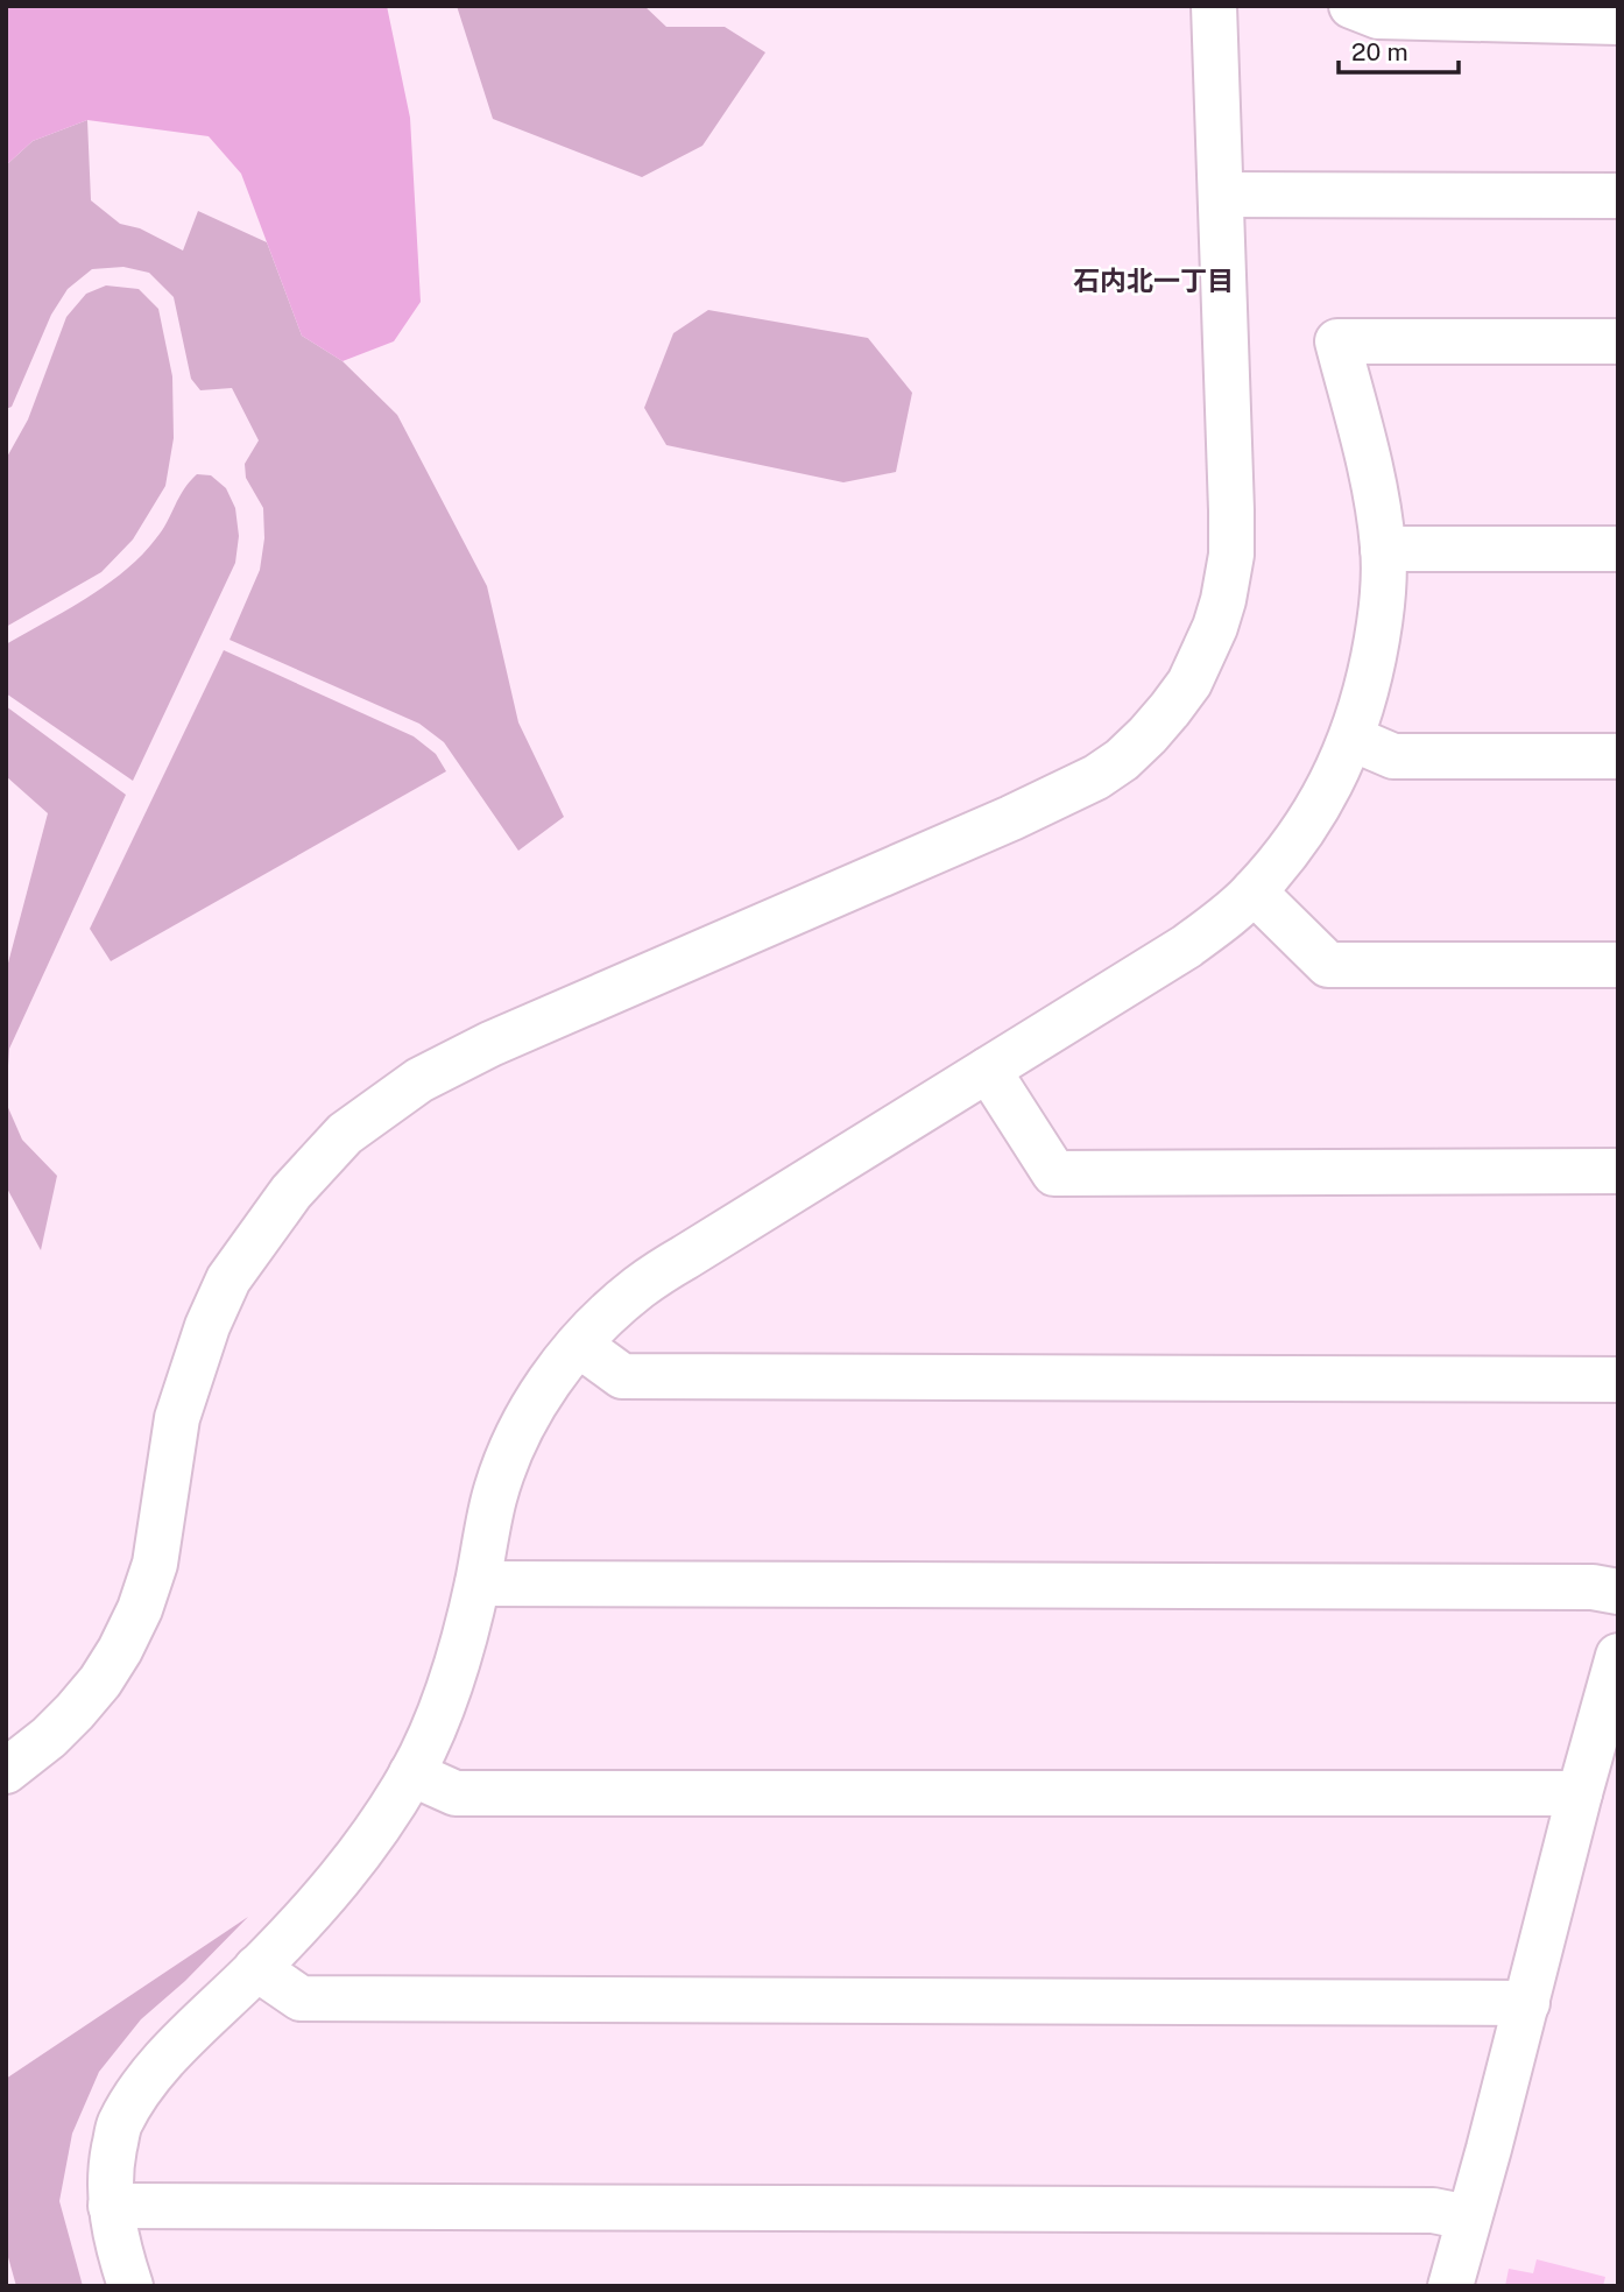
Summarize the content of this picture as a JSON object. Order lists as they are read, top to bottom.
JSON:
{
  "districts": ["石内北一丁目"],
  "scale_bar": "20 m"
}
